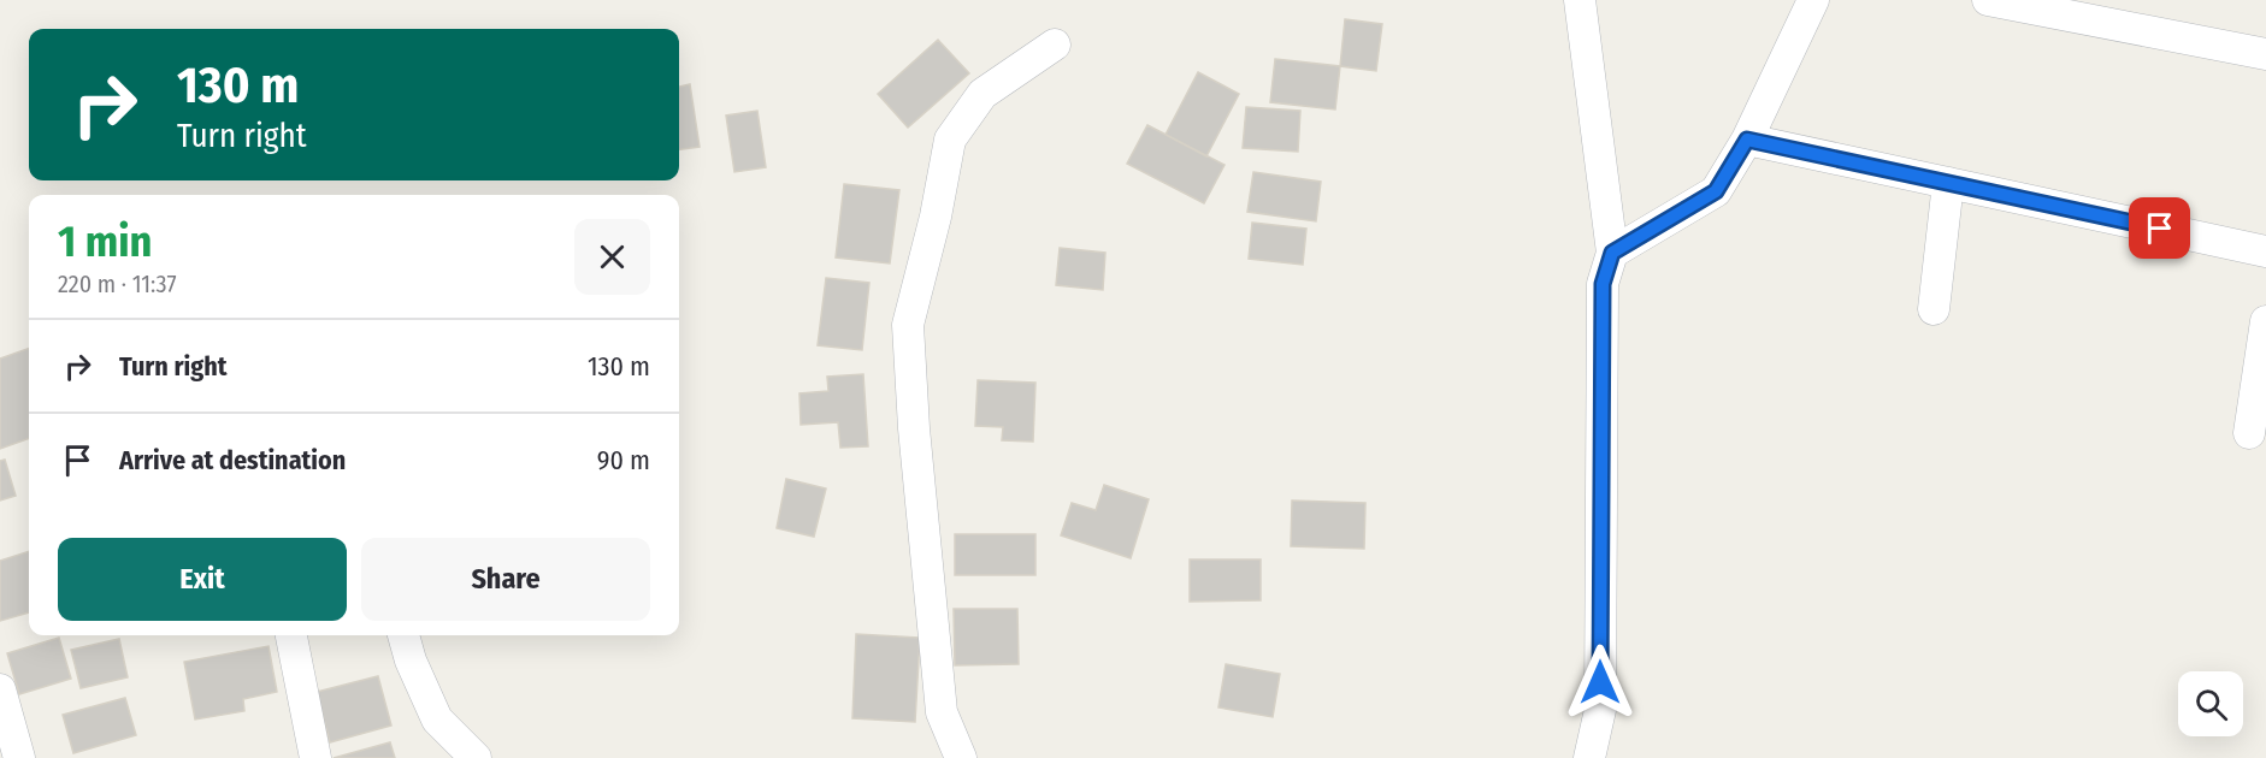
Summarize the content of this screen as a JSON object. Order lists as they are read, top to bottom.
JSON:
{
  "page": {
    "turn": ["130 m", "Turn right"],
    "heading": ["1 min", "220 m · 11:37"],
    "list": [
      {
        "name": "Turn right",
        "value": "130 m"
      },
      {
        "name": "Arrive at destination",
        "value": "90 m"
      }
    ],
    "buttons": ["Exit", "Share"]
  }
}
